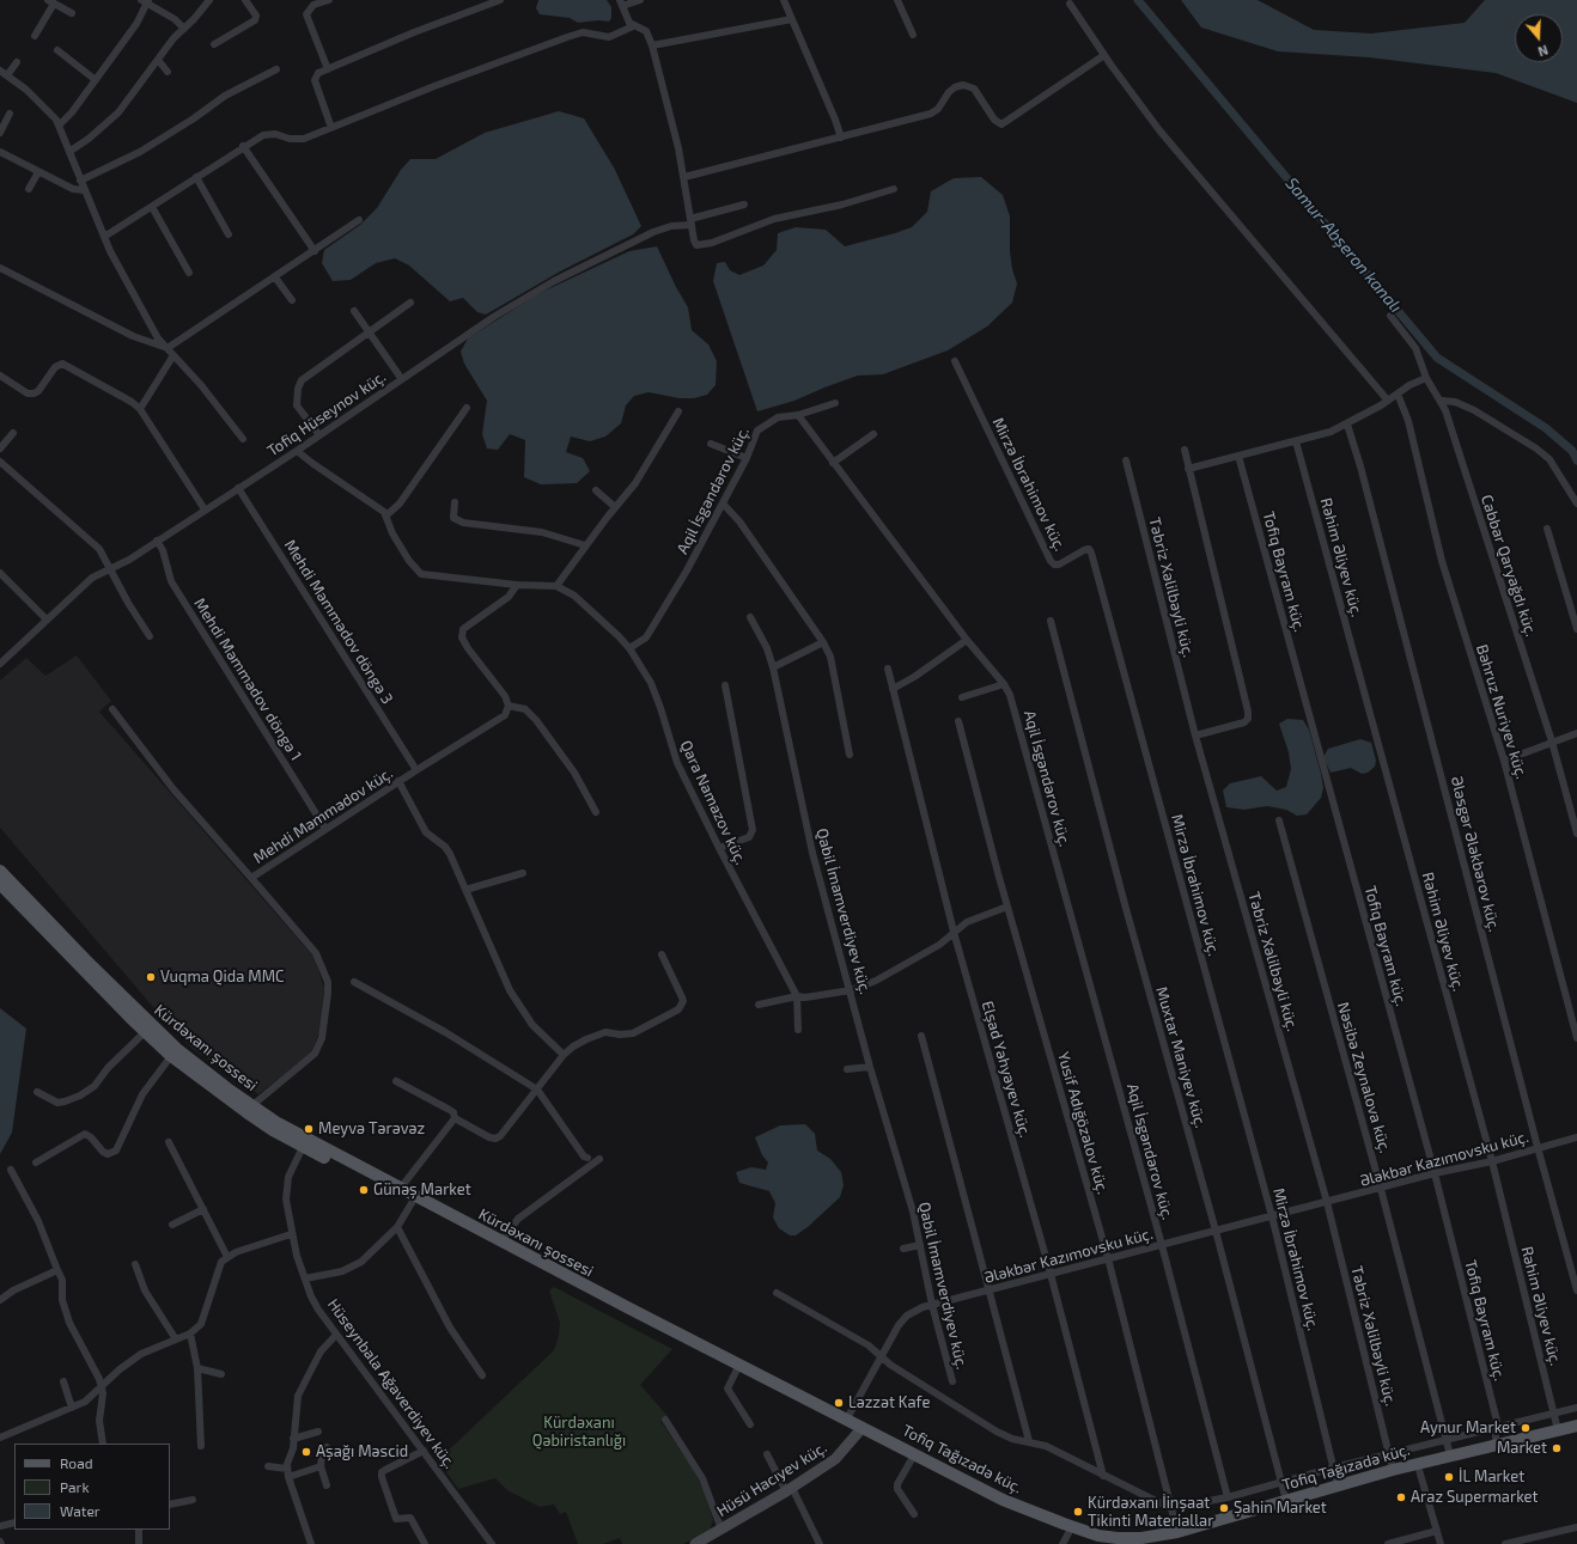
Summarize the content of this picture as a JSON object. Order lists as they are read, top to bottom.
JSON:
{
  "streets": {
    "main road": ["Kürdəxanı şossesi", "Tofiq Tağızadə küç."],
    "street": [
      "Tofiq Hüseynov küç.",
      "Mirzə İbrahimov küç.",
      "Aqil İsgəndərov küç.",
      "Rəhim Əliyev küç.",
      "Cabbar Qaryağdı küç.",
      "Tofiq Bayram küç.",
      "Təbriz Xəlilbəyli küç.",
      "Mehdi Məmmədov döngə 3",
      "Mehdi Məmmədov döngə 1",
      "Bəhruz Nuriyev küç.",
      "Qara Namazov küç.",
      "Mehdi Məmmədov küç.",
      "Ələsgər Ələkbərov küç.",
      "Qabil İmamverdiyev küç.",
      "Muxtar Maniyev küç.",
      "Elşad Yəhyəyev küç.",
      "Nəsibə Zeynalova küç.",
      "Yusif Adığözəlov küç.",
      "Ələkbər Kazımovsku küç.",
      "Hüseynbala Ağaverdiyev küç.",
      "Hüsü Hacıyev küç."
    ]
  },
  "crossings": [
    ["Tofiq Hüseynov küç.", "Mehdi Məmmədov döngə 3"],
    ["Tofiq Hüseynov küç.", "Mehdi Məmmədov döngə 1"],
    ["Mirzə İbrahimov küç.", "Ələkbər Kazımovsku küç."],
    ["Mirzə İbrahimov küç.", "Tofiq Tağızadə küç."],
    ["Aqil İsgəndərov küç.", "Qara Namazov küç."],
    ["Aqil İsgəndərov küç.", "Ələkbər Kazımovsku küç."],
    ["Rəhim Əliyev küç.", "Ələkbər Kazımovsku küç."],
    ["Rəhim Əliyev küç.", "Tofiq Tağızadə küç."],
    ["Tofiq Bayram küç.", "Ələkbər Kazımovsku küç."],
    ["Tofiq Bayram küç.", "Tofiq Tağızadə küç."],
    ["Təbriz Xəlilbəyli küç.", "Ələkbər Kazımovsku küç."],
    ["Təbriz Xəlilbəyli küç.", "Tofiq Tağızadə küç."],
    ["Mehdi Məmmədov döngə 3", "Mehdi Məmmədov küç."],
    ["Mehdi Məmmədov döngə 1", "Mehdi Məmmədov küç."],
    ["Mehdi Məmmədov küç.", "Kürdəxanı şossesi"],
    ["Ələsgər Ələkbərov küç.", "Ələkbər Kazımovsku küç."],
    ["Qabil İmamverdiyev küç.", "Ələkbər Kazımovsku küç."],
    ["Kürdəxanı şossesi", "Ələkbər Kazımovsku küç."],
    ["Kürdəxanı şossesi", "Hüseynbala Ağaverdiyev küç."],
    ["Kürdəxanı şossesi", "Tofiq Tağızadə küç."],
    ["Kürdəxanı şossesi", "Hüsü Hacıyev küç."],
    ["Muxtar Maniyev küç.", "Ələkbər Kazımovsku küç."],
    ["Muxtar Maniyev küç.", "Tofiq Tağızadə küç."],
    ["Elşad Yəhyəyev küç.", "Ələkbər Kazımovsku küç."],
    ["Nəsibə Zeynalova küç.", "Ələkbər Kazımovsku küç."],
    ["Nəsibə Zeynalova küç.", "Tofiq Tağızadə küç."],
    ["Yusif Adığözəlov küç.", "Ələkbər Kazımovsku küç."],
    ["Yusif Adığözəlov küç.", "Tofiq Tağızadə küç."],
    ["Tofiq Tağızadə küç.", "Hüsü Hacıyev küç."]
  ],
  "water": ["Samur-Abşeron kanalı"],
  "parks": ["Kürdəxanı Qəbiristanlığı"],
  "places": [
    "Vuqma Qida MMC",
    "Meyvə Tərəvəz",
    "Günəş Market",
    "Ləzzət Kafe",
    "Aynur Market",
    "Market",
    "Aşağı Məscid",
    "İL Market",
    "Araz Supermarket",
    "Şahin Market",
    "Kürdəxanı İinşaat Tikinti Materiallar"
  ],
  "legend": ["Road", "Park", "Water"],
  "north": "bottom"
}
